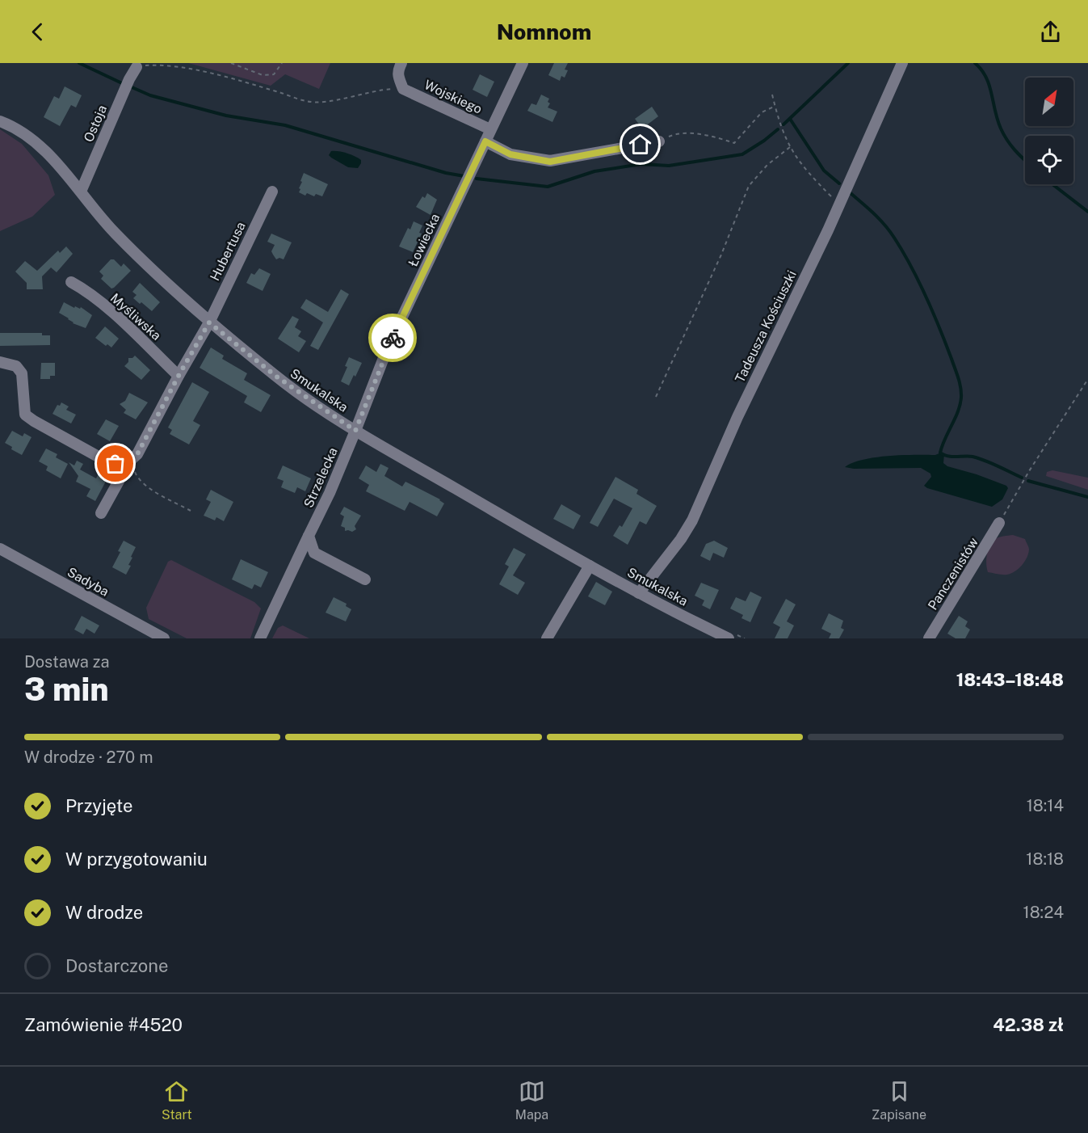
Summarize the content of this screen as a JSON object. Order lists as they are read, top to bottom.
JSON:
{
  "streets": {
    "street": [
      "Wojskiego",
      "Ostoja",
      "Łowiecka",
      "Hubertusa",
      "Myśliwska",
      "Tadeusza Kościuszki",
      "Smukalska",
      "Strzelecka",
      "Panczenistów",
      "Sadyba"
    ]
  },
  "crossings": [
    ["Wojskiego", "Łowiecka"],
    ["Ostoja", "Smukalska"],
    ["Łowiecka", "Smukalska"],
    ["Łowiecka", "Strzelecka"],
    ["Hubertusa", "Myśliwska"],
    ["Hubertusa", "Smukalska"],
    ["Tadeusza Kościuszki", "Smukalska"],
    ["Smukalska", "Strzelecka"]
  ],
  "north": "top right",
  "page": {
    "header": "Nomnom",
    "heading": ["3 min", "Dostawa za", "18:43–18:48"],
    "panel": ["Zamówienie #4520", "42.38 zł"],
    "bar": "W drodze · 270 m",
    "list": [
      ["Przyjęte", "18:14"],
      ["W przygotowaniu", "18:18"],
      ["W drodze", "18:24"],
      "Dostarczone"
    ],
    "tabs": ["Start", "Mapa", "Zapisane"]
  }
}
